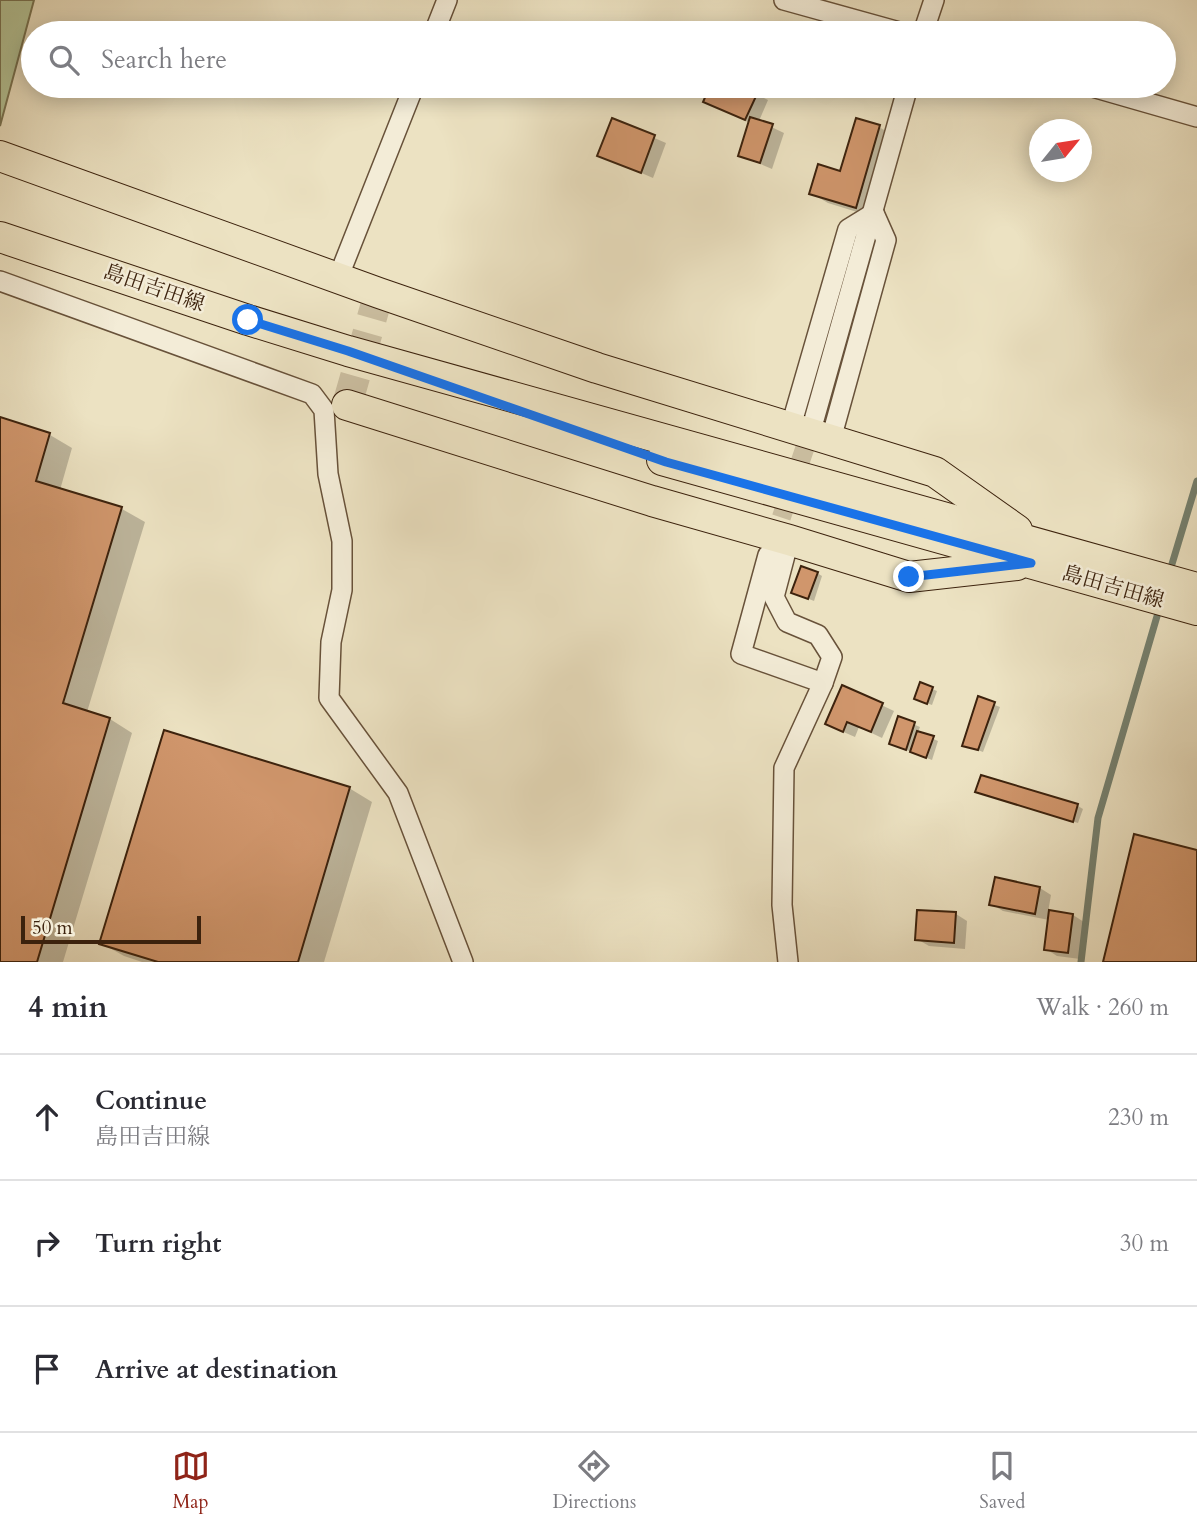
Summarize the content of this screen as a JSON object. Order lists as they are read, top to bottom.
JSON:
{
  "streets": {
    "main road": ["島田吉田線"]
  },
  "scale_bar": "50 m",
  "north": "top right",
  "page": {
    "search": "Search here",
    "scale": "50 m",
    "heading": ["4 min", "Walk · 260 m"],
    "list": [
      ["Continue", "島田吉田線", "230 m"],
      ["Turn right", "30 m"],
      "Arrive at destination"
    ],
    "nav": ["Map", "Directions", "Saved"]
  }
}
